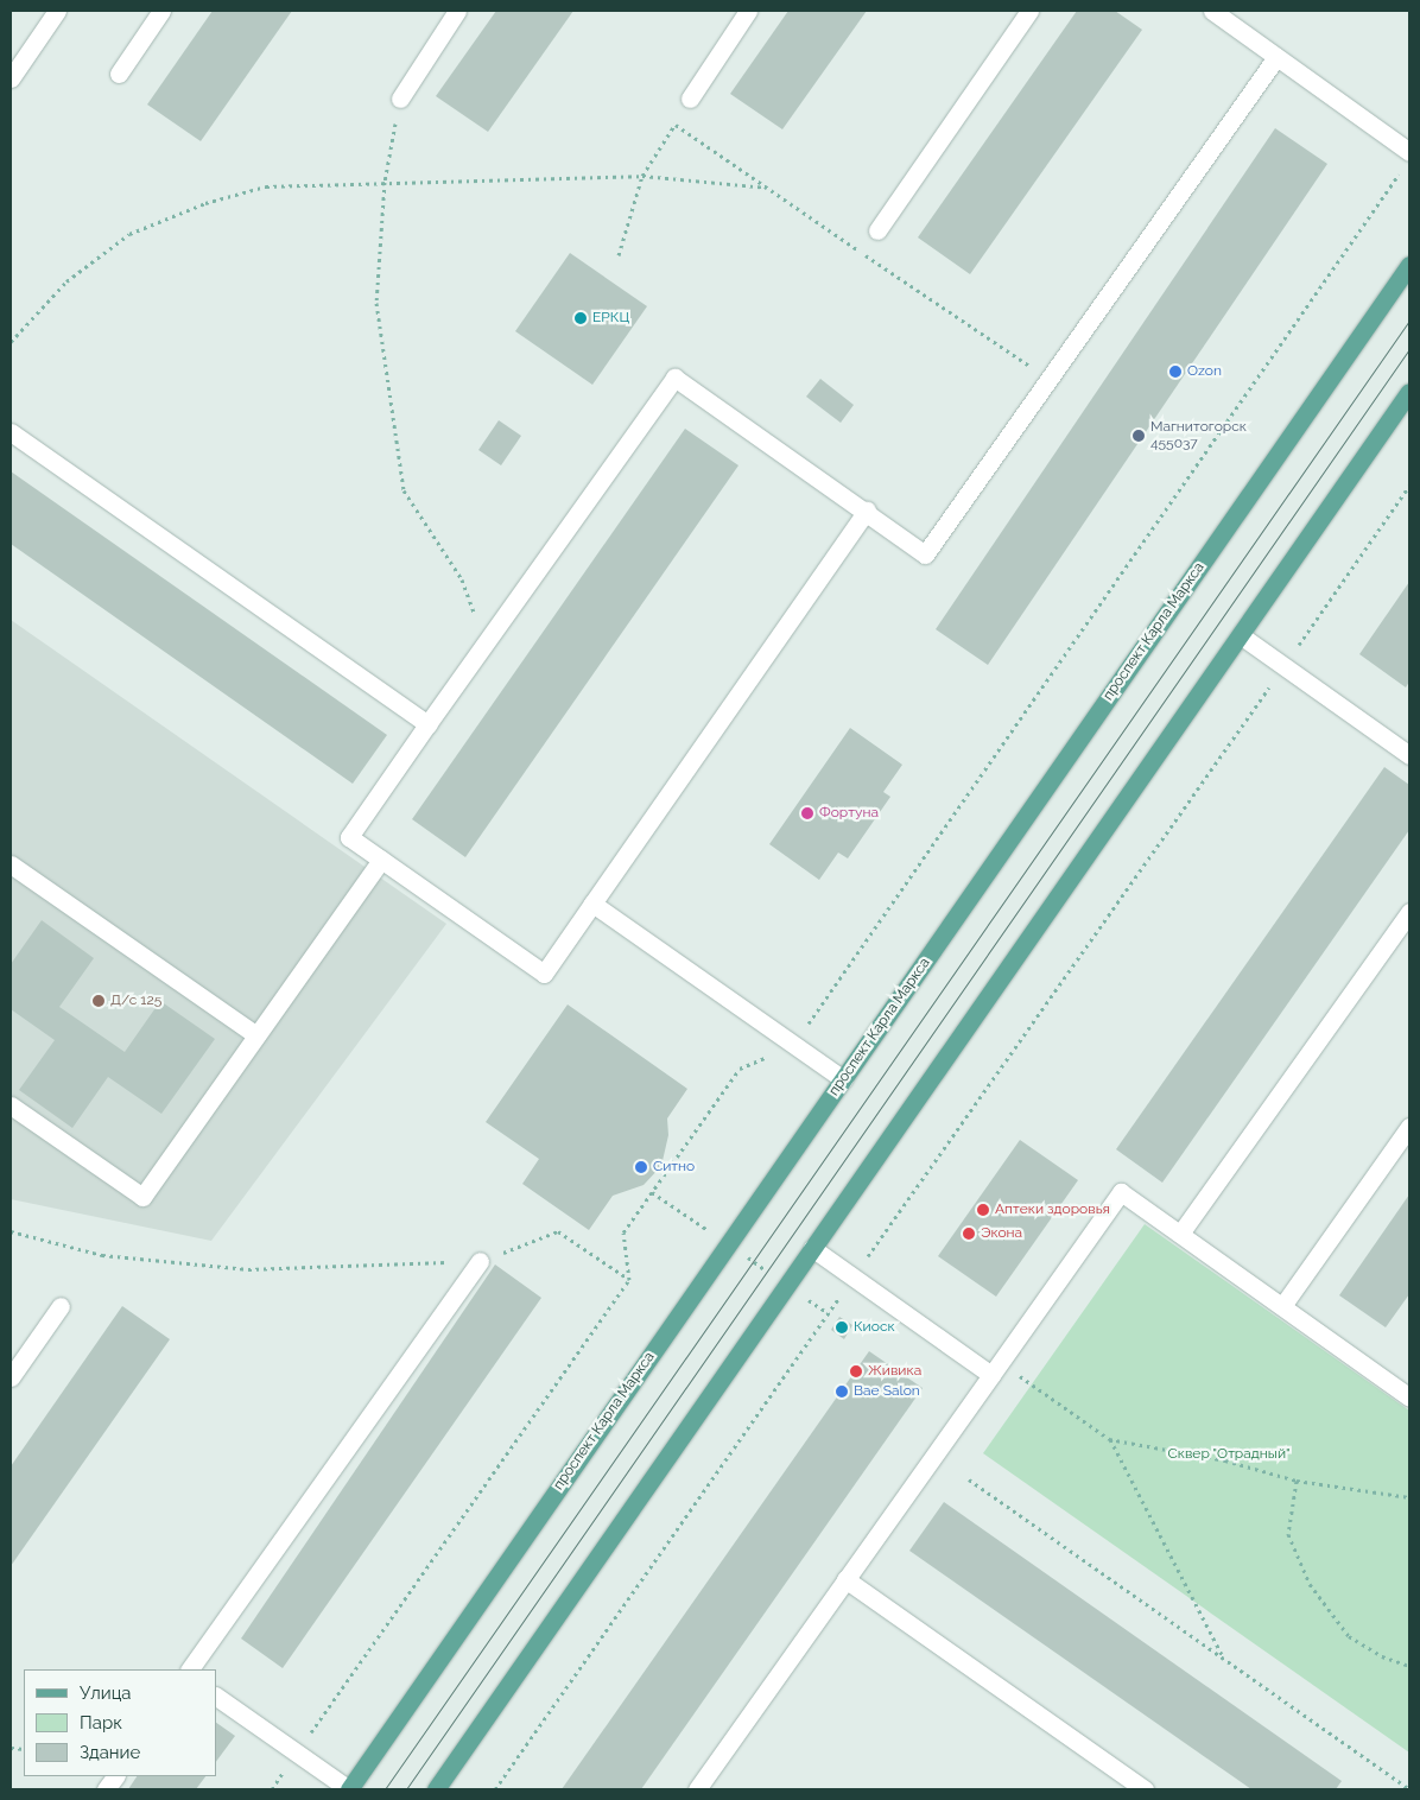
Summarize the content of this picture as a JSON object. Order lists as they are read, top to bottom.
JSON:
{
  "streets": {
    "main road": ["проспект Карла Маркса"]
  },
  "parks": ["Сквер \"Отрадный\""],
  "places": [
    "ЕРКЦ",
    "Ozon",
    "Магнитогорск 455037",
    "Фортуна",
    "Д/с 125",
    "Ситно",
    "Аптеки здоровья",
    "Экона",
    "Киоск",
    "Живика",
    "Bae Salon"
  ],
  "legend": ["Улица", "Парк", "Здание"]
}
